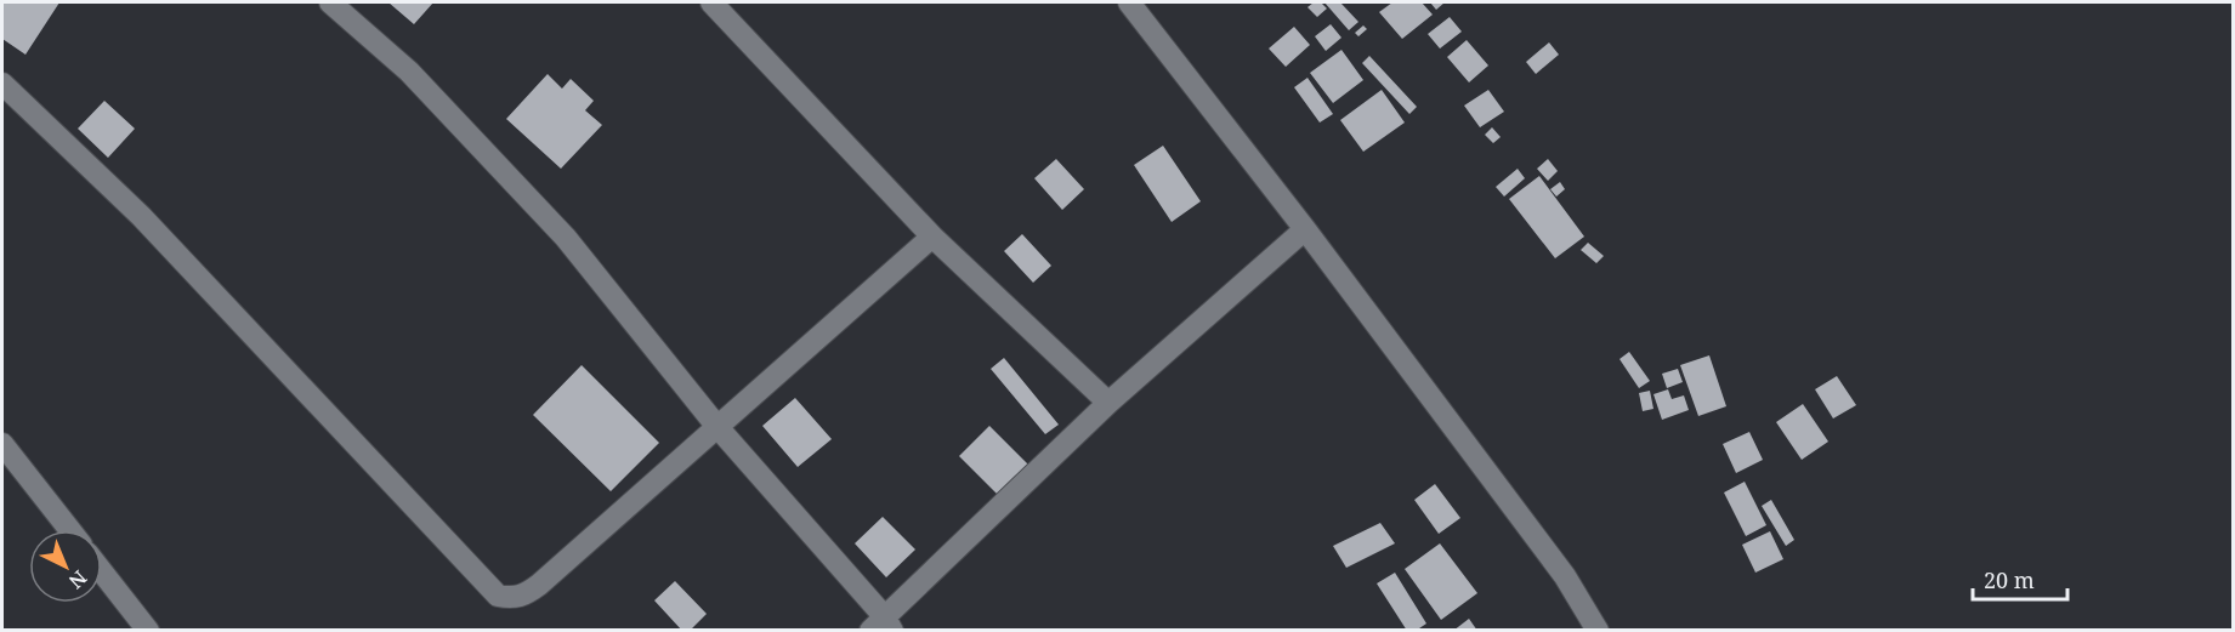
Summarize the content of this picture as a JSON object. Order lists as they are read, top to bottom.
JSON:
{
  "scale_bar": "20 m",
  "north": "bottom right"
}
